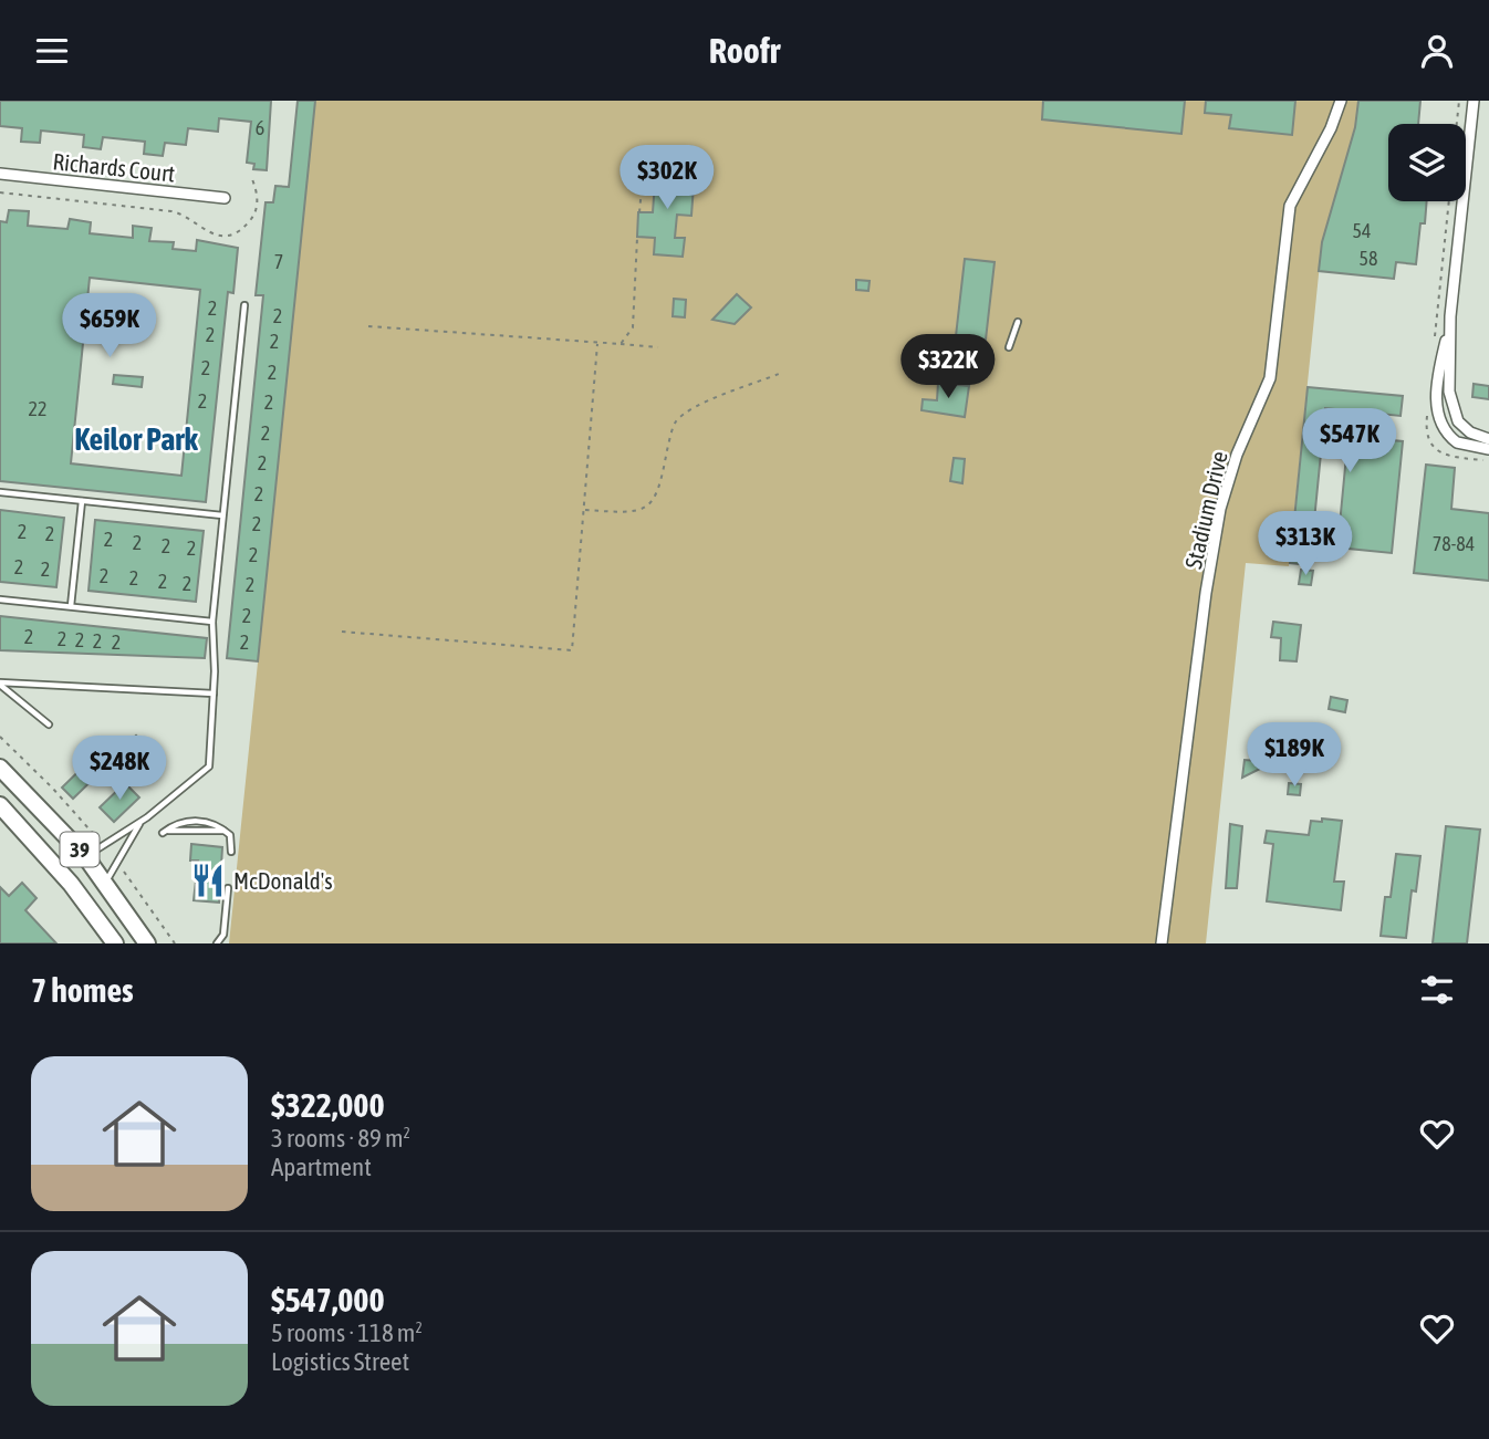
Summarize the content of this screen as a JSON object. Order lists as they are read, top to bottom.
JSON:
{
  "streets": {
    "main road": ["39"],
    "street": ["Richards Court", "Stadium Drive"]
  },
  "districts": ["Keilor Park"],
  "places": {
    "restaurant": ["McDonald's"]
  },
  "house_numbers": [
    "6",
    "54",
    "58",
    "7",
    "2",
    "2",
    "2",
    "2",
    "2",
    "2",
    "2",
    "2",
    "22",
    "2",
    "2",
    "2",
    "2",
    "2",
    "2",
    "2",
    "2",
    "78-84",
    "2",
    "2",
    "2",
    "2",
    "2",
    "2",
    "2",
    "2",
    "2",
    "2",
    "2",
    "2",
    "2",
    "2",
    "2",
    "2",
    "2"
  ],
  "page": {
    "header": "Roofr",
    "price": [
      "$302K",
      "$659K",
      "$322K",
      "$547K",
      "$313K",
      "$189K",
      "$248K"
    ],
    "heading": "7 homes",
    "list": [
      {
        "name": "$322,000",
        "note": "3 rooms · 89 m² · Apartment"
      },
      {
        "name": "$547,000",
        "note": "5 rooms · 118 m² · Logistics Street"
      }
    ]
  }
}
